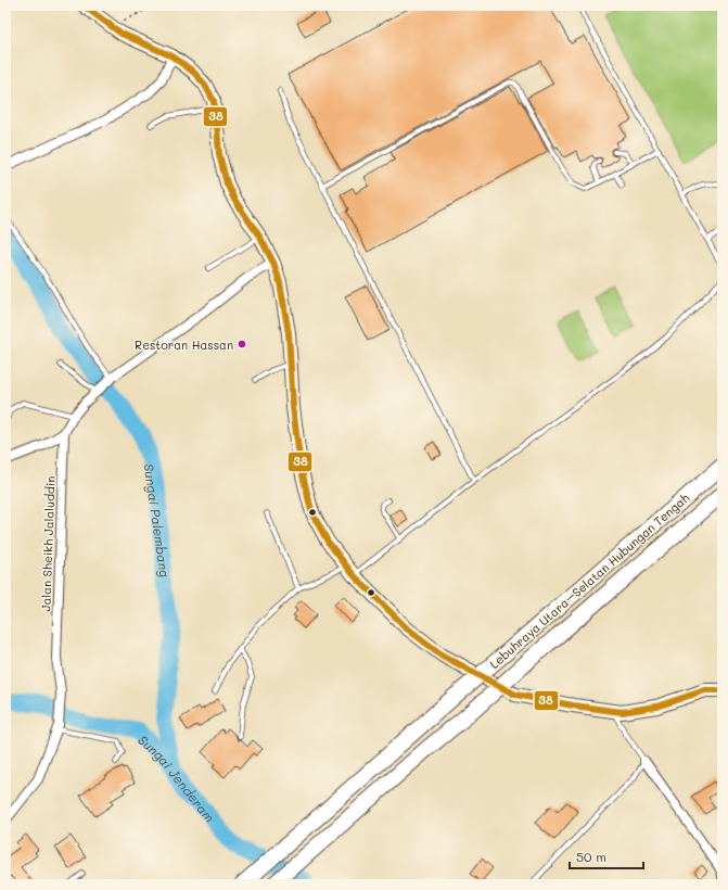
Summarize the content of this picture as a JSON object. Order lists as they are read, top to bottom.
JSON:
{
  "streets": {
    "highway": ["Lebuhraya Utara–Selatan Hubungan Tengah"],
    "street": ["Jalan Sheikh Jalaluddin"]
  },
  "water": ["Sungai Palembang", "Sungai Jenderam"],
  "places": ["Restoran Hassan"],
  "lines": ["transit line 38"],
  "scale_bar": "50 m"
}
